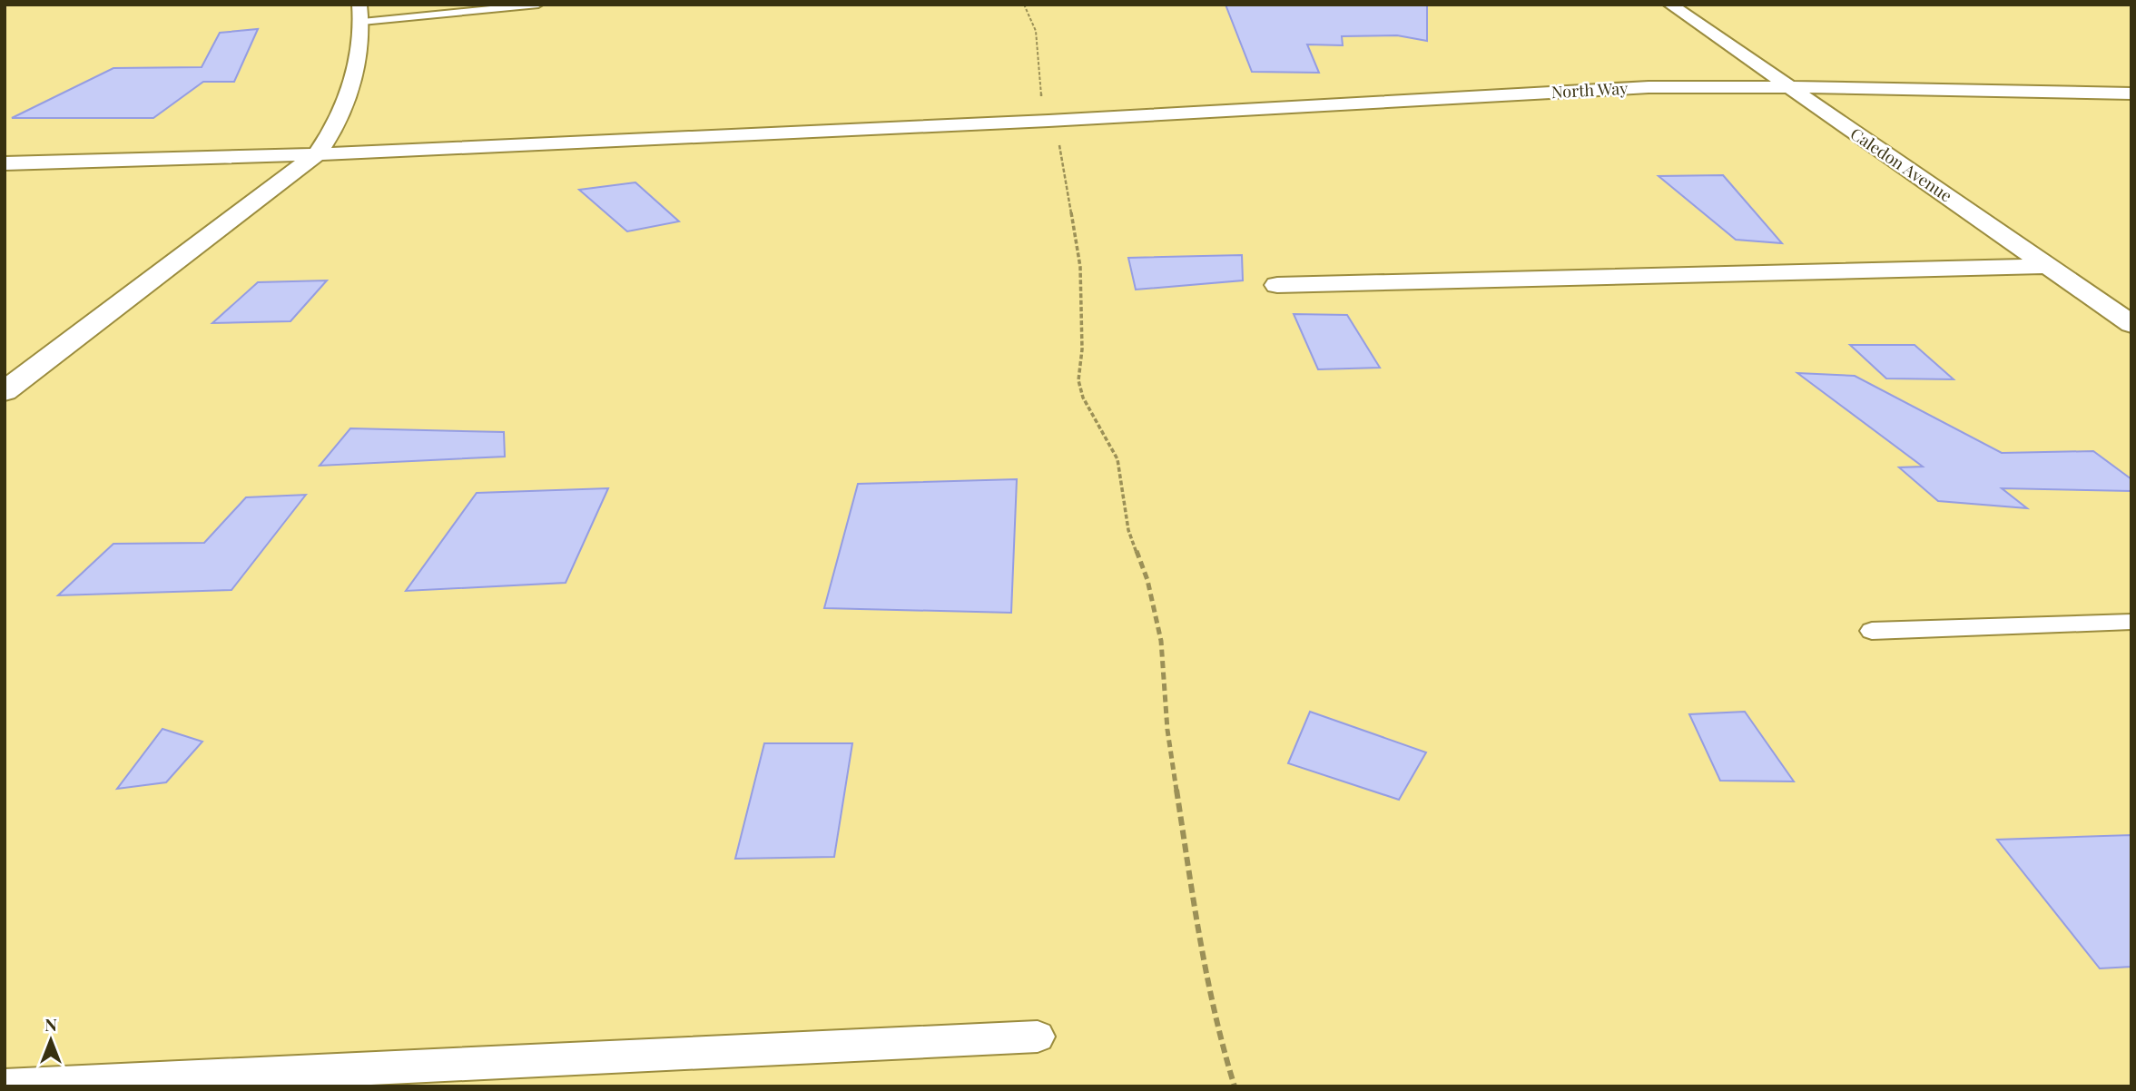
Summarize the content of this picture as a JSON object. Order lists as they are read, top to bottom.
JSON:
{
  "streets": {
    "street": ["North Way", "Caledon Avenue"]
  },
  "crossings": [
    ["North Way", "Caledon Avenue"]
  ],
  "north": "top"
}
